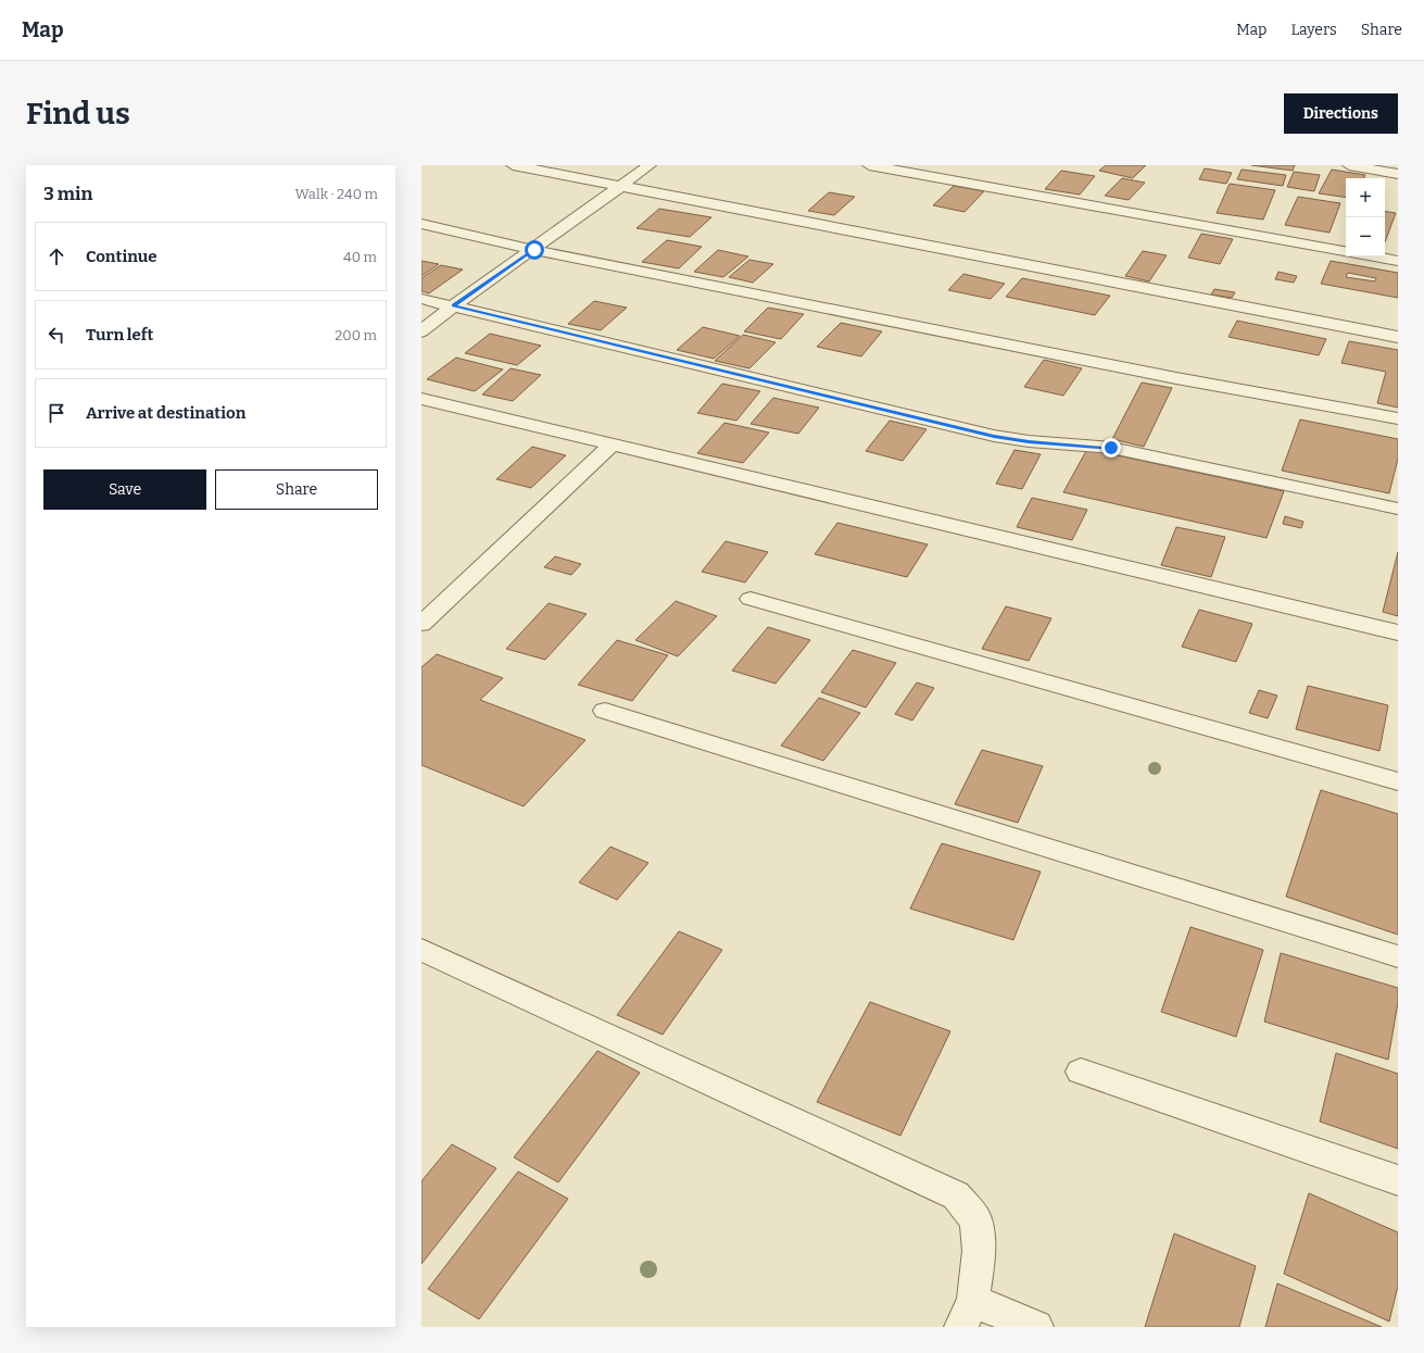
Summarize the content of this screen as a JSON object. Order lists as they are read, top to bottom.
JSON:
{
  "page": {
    "header": "Map",
    "nav": ["Map", "Layers", "Share"],
    "buttons": [
      "Directions",
      ["Save", "Share"]
    ],
    "title": "Find us",
    "heading": ["3 min", "Walk · 240 m"],
    "map_buttons": ["+", "−"],
    "list": [
      ["Continue", "40 m"],
      ["Turn left", "200 m"],
      "Arrive at destination"
    ]
  }
}
